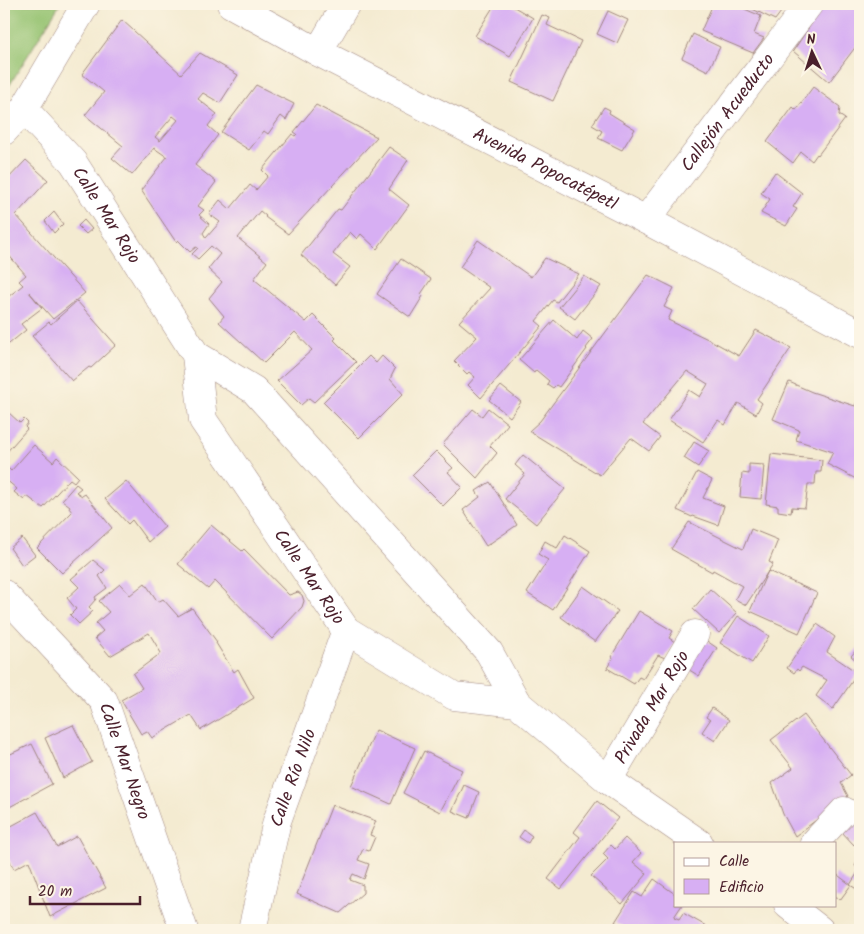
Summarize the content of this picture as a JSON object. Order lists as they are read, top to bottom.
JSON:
{
  "streets": {
    "street": [
      "Callejón Acueducto",
      "Avenida Popocatépetl",
      "Calle Mar Rojo",
      "Privada Mar Rojo",
      "Calle Mar Negro",
      "Calle Río Nilo"
    ]
  },
  "crossings": [
    ["Callejón Acueducto", "Avenida Popocatépetl"],
    ["Calle Mar Rojo", "Privada Mar Rojo"],
    ["Calle Mar Rojo", "Calle Río Nilo"]
  ],
  "legend": ["Calle", "Edificio"],
  "scale_bar": "20 m",
  "north": "top"
}
